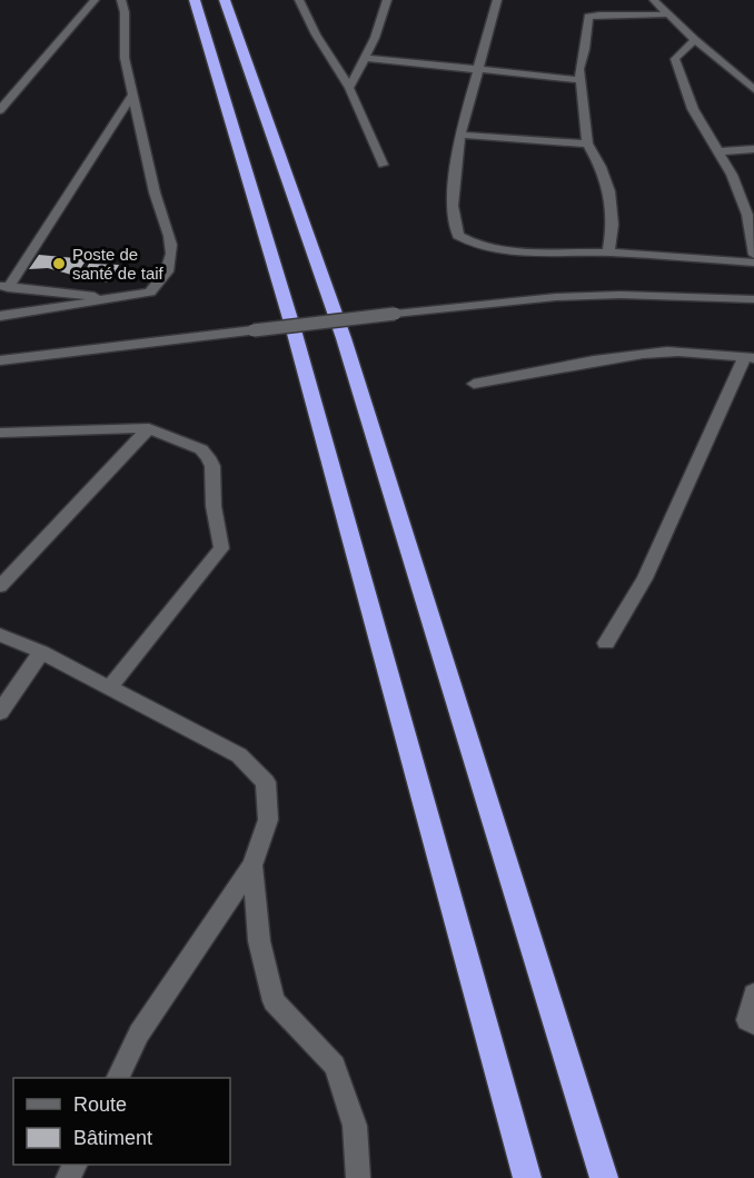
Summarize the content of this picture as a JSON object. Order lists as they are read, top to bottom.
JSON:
{
  "places": ["Poste de santé de taif"],
  "legend": ["Route", "Bâtiment"]
}
